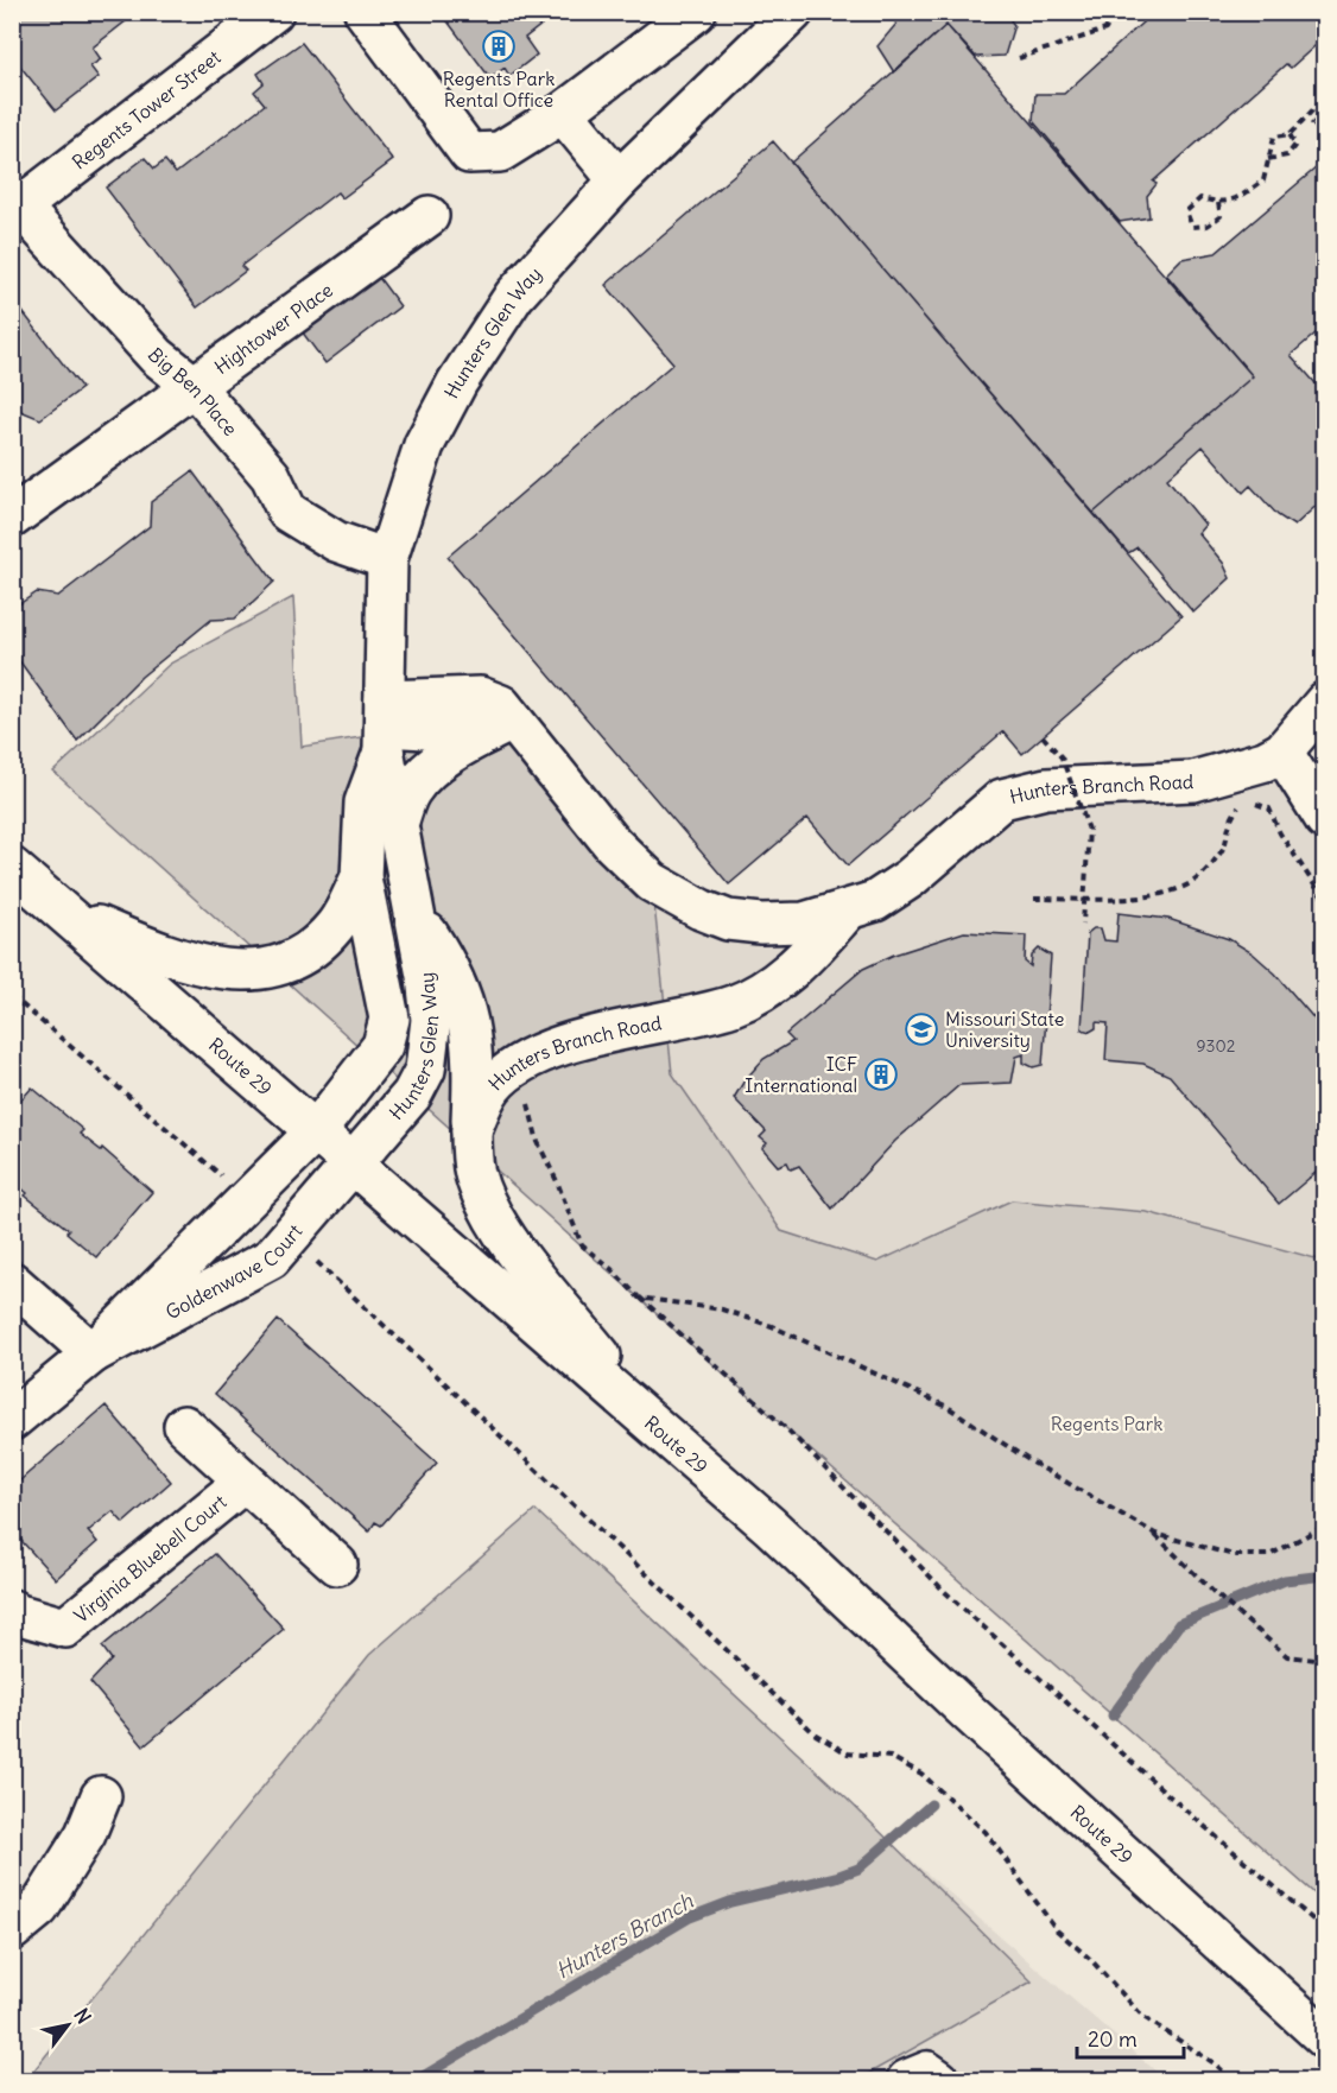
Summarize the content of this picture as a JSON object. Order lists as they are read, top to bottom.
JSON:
{
  "streets": {
    "street": [
      "Regents Tower Street",
      "Hightower Place",
      "Hunters Glen Way",
      "Big Ben Place",
      "Hunters Branch Road",
      "Route 29",
      "Goldenwave Court",
      "Virginia Bluebell Court"
    ]
  },
  "crossings": [
    ["Regents Tower Street", "Big Ben Place"],
    ["Hightower Place", "Big Ben Place"],
    ["Hunters Glen Way", "Big Ben Place"],
    ["Hunters Glen Way", "Hunters Branch Road"],
    ["Hunters Glen Way", "Route 29"],
    ["Hunters Glen Way", "Goldenwave Court"],
    ["Route 29", "Goldenwave Court"]
  ],
  "water": ["Hunters Branch"],
  "parks": ["Regents Park"],
  "places": {
    "building": ["Regents Park Rental Office", "ICF International"],
    "school or university": ["Missouri State University"]
  },
  "house_numbers": ["9302"],
  "scale_bar": "20 m",
  "north": "top right"
}
